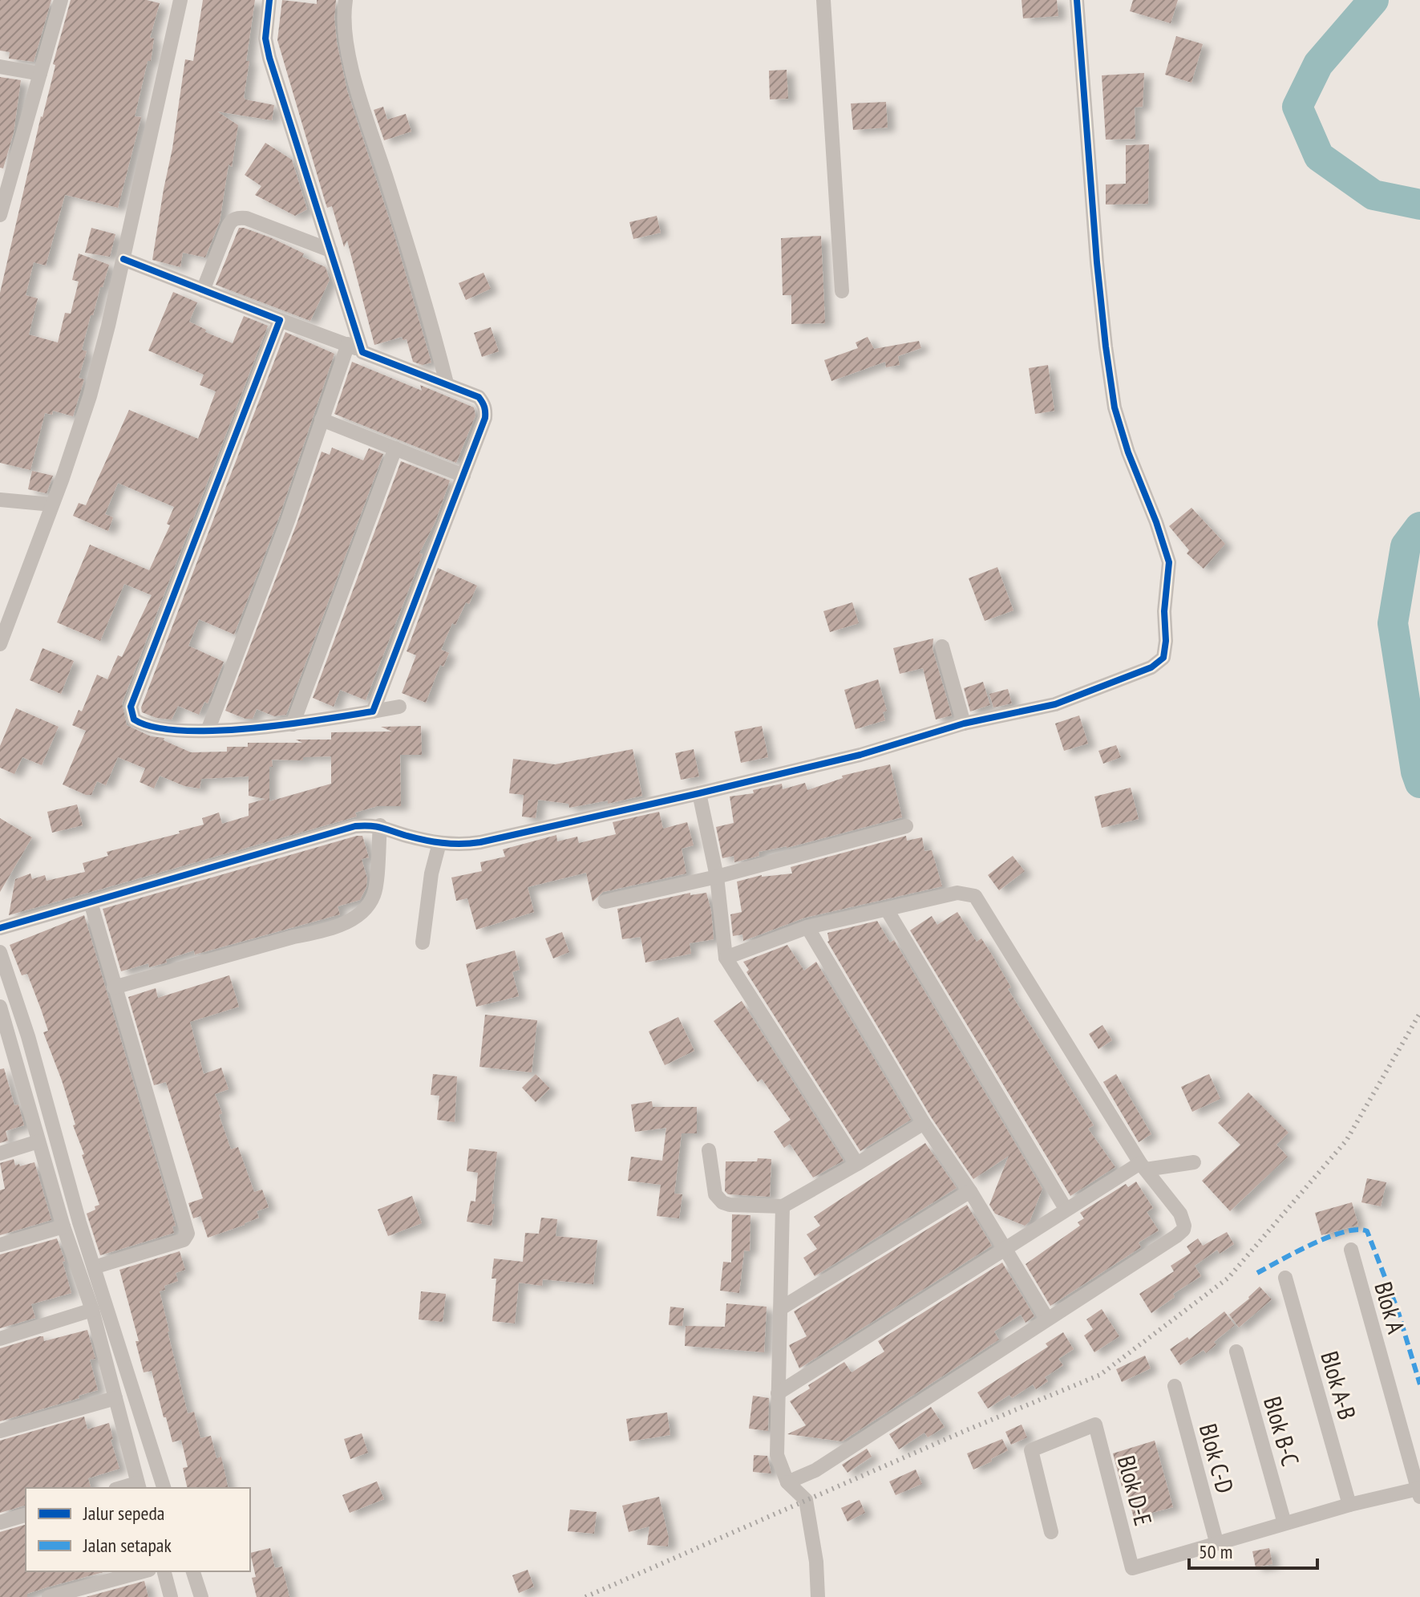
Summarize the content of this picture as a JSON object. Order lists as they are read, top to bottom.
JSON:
{
  "streets": {
    "street": [
      "Blok A",
      "Blok A-B",
      "Blok B-C",
      "Blok C-D",
      "Blok D-E"
    ]
  },
  "crossings": [
    ["Blok C-D", "Blok D-E"]
  ],
  "legend": ["Jalur sepeda", "Jalan setapak"],
  "scale_bar": "50 m"
}
